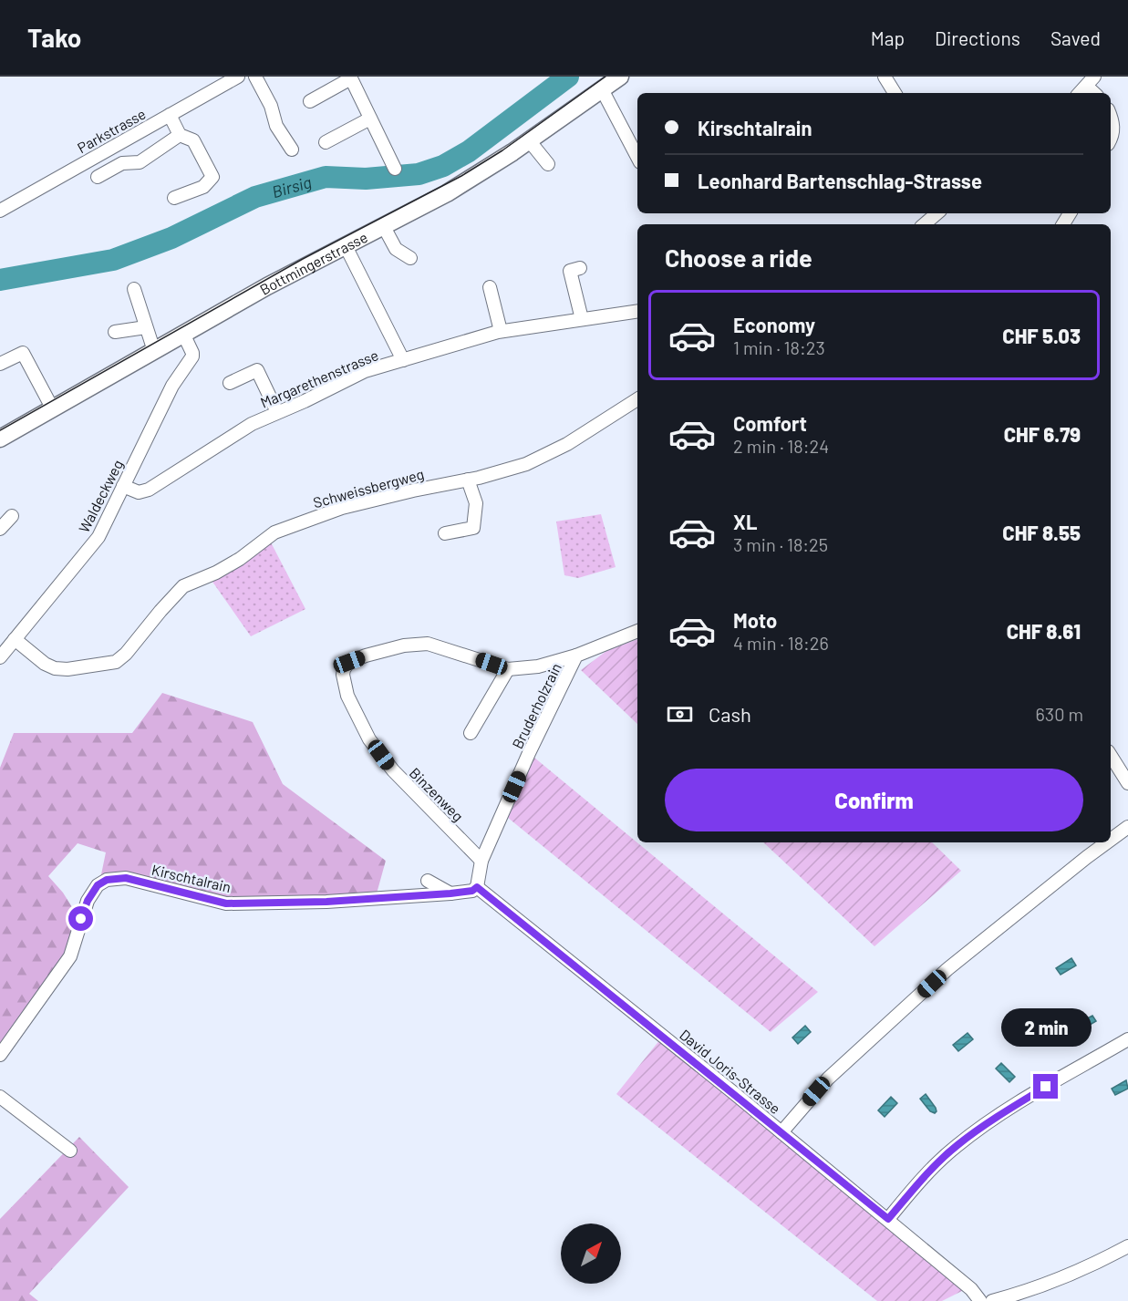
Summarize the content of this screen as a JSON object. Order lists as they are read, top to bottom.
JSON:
{
  "streets": {
    "main road": ["Bottmingerstrasse"],
    "street": [
      "Parkstrasse",
      "Margarethenstrasse",
      "Schweissbergweg",
      "Waldeckweg",
      "Bruderholzrain",
      "Binzenweg",
      "Kirschtalrain",
      "David Joris-Strasse"
    ]
  },
  "crossings": [
    ["Bottmingerstrasse", "Waldeckweg"],
    ["Margarethenstrasse", "Waldeckweg"],
    ["Schweissbergweg", "Waldeckweg"],
    ["Bruderholzrain", "Binzenweg"],
    ["Kirschtalrain", "David Joris-Strasse"]
  ],
  "water": ["Birsig"],
  "north": "top right",
  "page": {
    "header": "Tako",
    "nav": ["Map", "Directions", "Saved"],
    "banner": ["Kirschtalrain", "Leonhard Bartenschlag-Strasse"],
    "heading": "Choose a ride",
    "list": [
      {
        "name": "Economy",
        "note": "1 min · 18:23",
        "value": "CHF 5.03"
      },
      {
        "name": "Comfort",
        "note": "2 min · 18:24",
        "value": "CHF 6.79"
      },
      {
        "name": "XL",
        "note": "3 min · 18:25",
        "value": "CHF 8.55"
      },
      {
        "name": "Moto",
        "note": "4 min · 18:26",
        "value": "CHF 8.61"
      }
    ],
    "pay": ["Cash", "630 m"],
    "buttons": "Confirm",
    "bubble": "2 min"
  }
}
